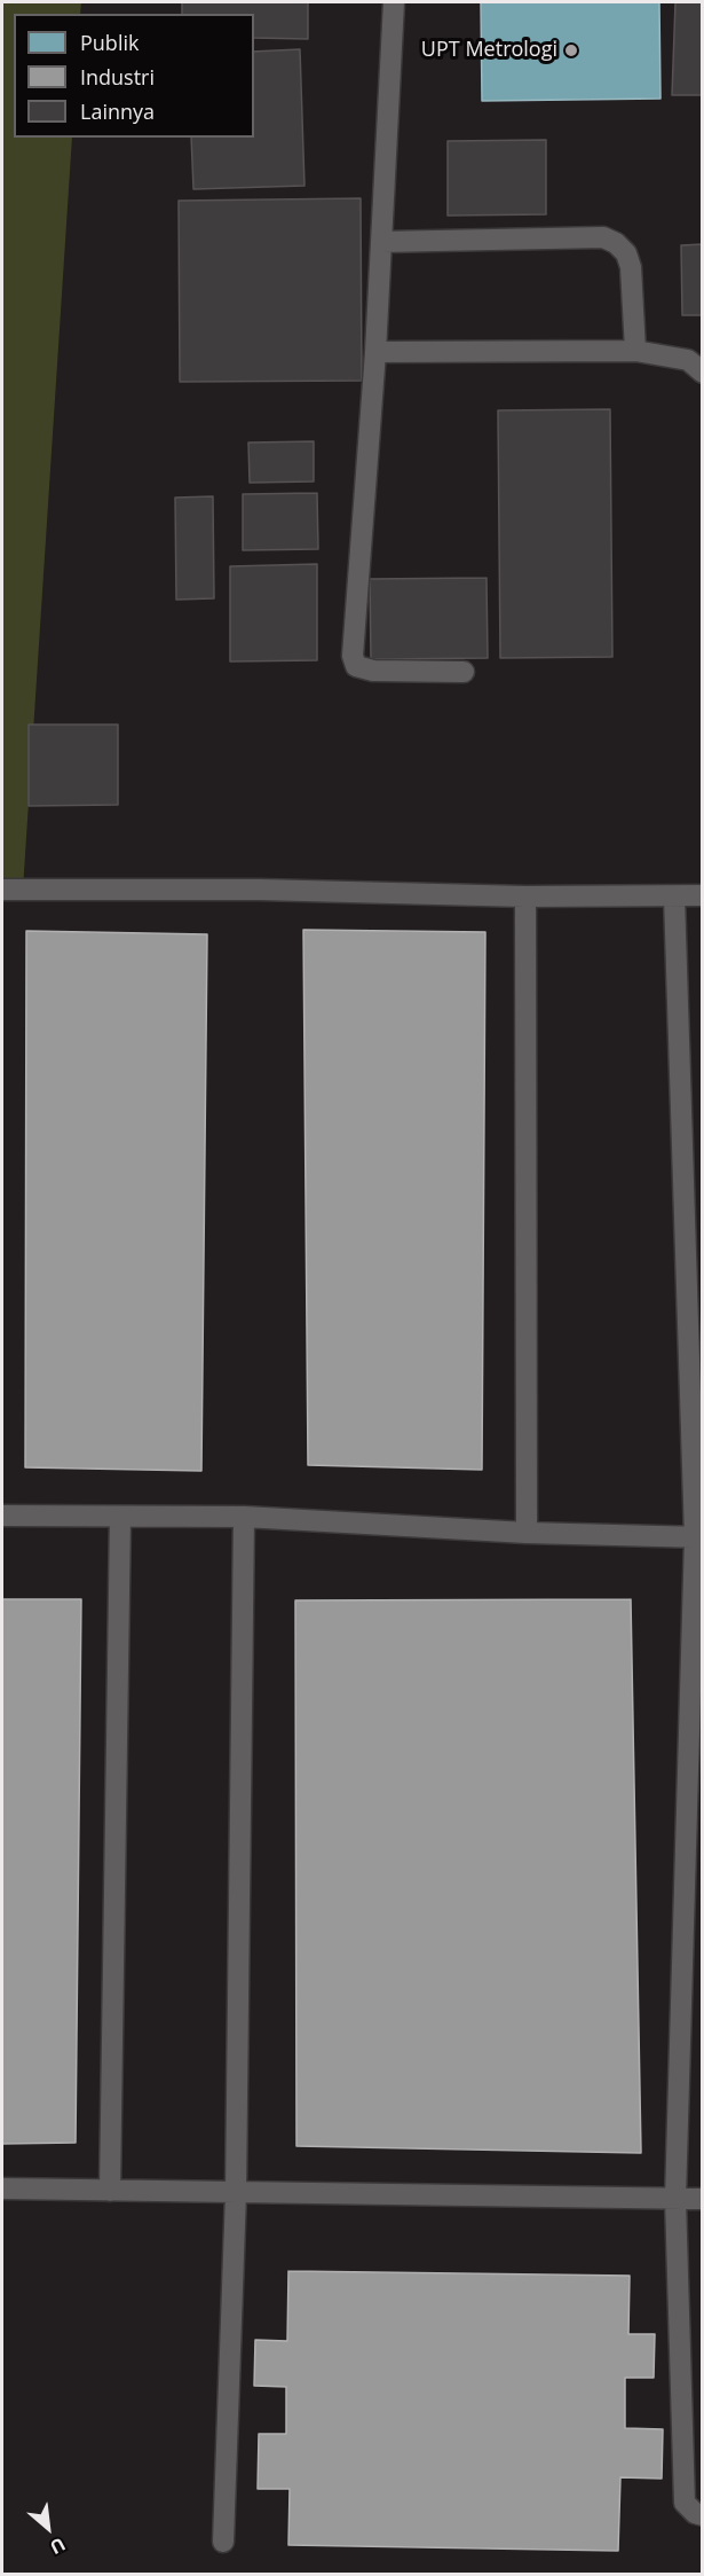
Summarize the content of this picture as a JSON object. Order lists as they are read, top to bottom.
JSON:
{
  "places": ["UPT Metrologi"],
  "legend": ["Publik", "Industri", "Lainnya"],
  "north": "bottom right"
}
